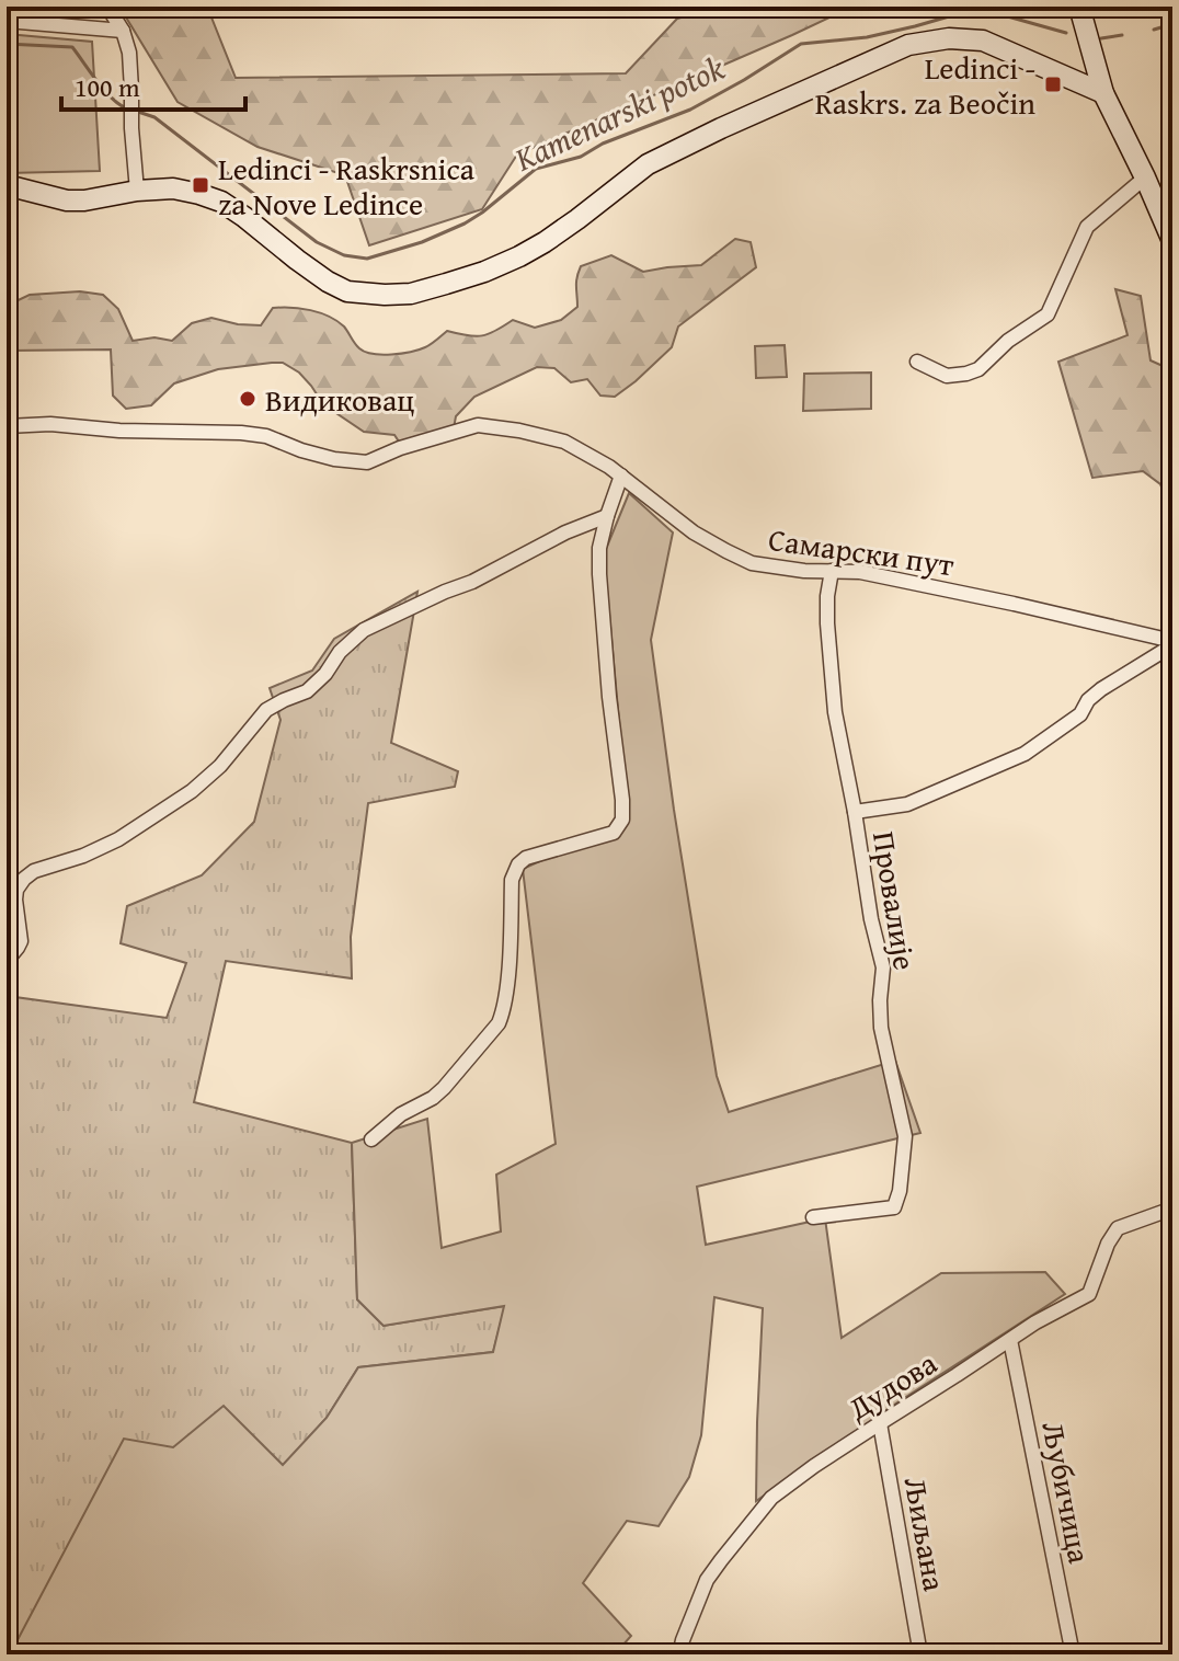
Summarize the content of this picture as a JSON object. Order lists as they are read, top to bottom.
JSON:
{
  "streets": {
    "street": [
      "Самарски пут",
      "Провалије",
      "Дудова",
      "Љубичица",
      "Љиљана"
    ]
  },
  "crossings": [
    ["Самарски пут", "Провалије"],
    ["Дудова", "Љубичица"],
    ["Дудова", "Љиљана"]
  ],
  "water": ["Kamenarski potok"],
  "places": {
    "transit": ["Ledinci - Raskrs. za Beočin", "Ledinci - Raskrsnica za Nove Ledince"],
    "other": ["Видиковац"]
  },
  "scale_bar": "100 m"
}
